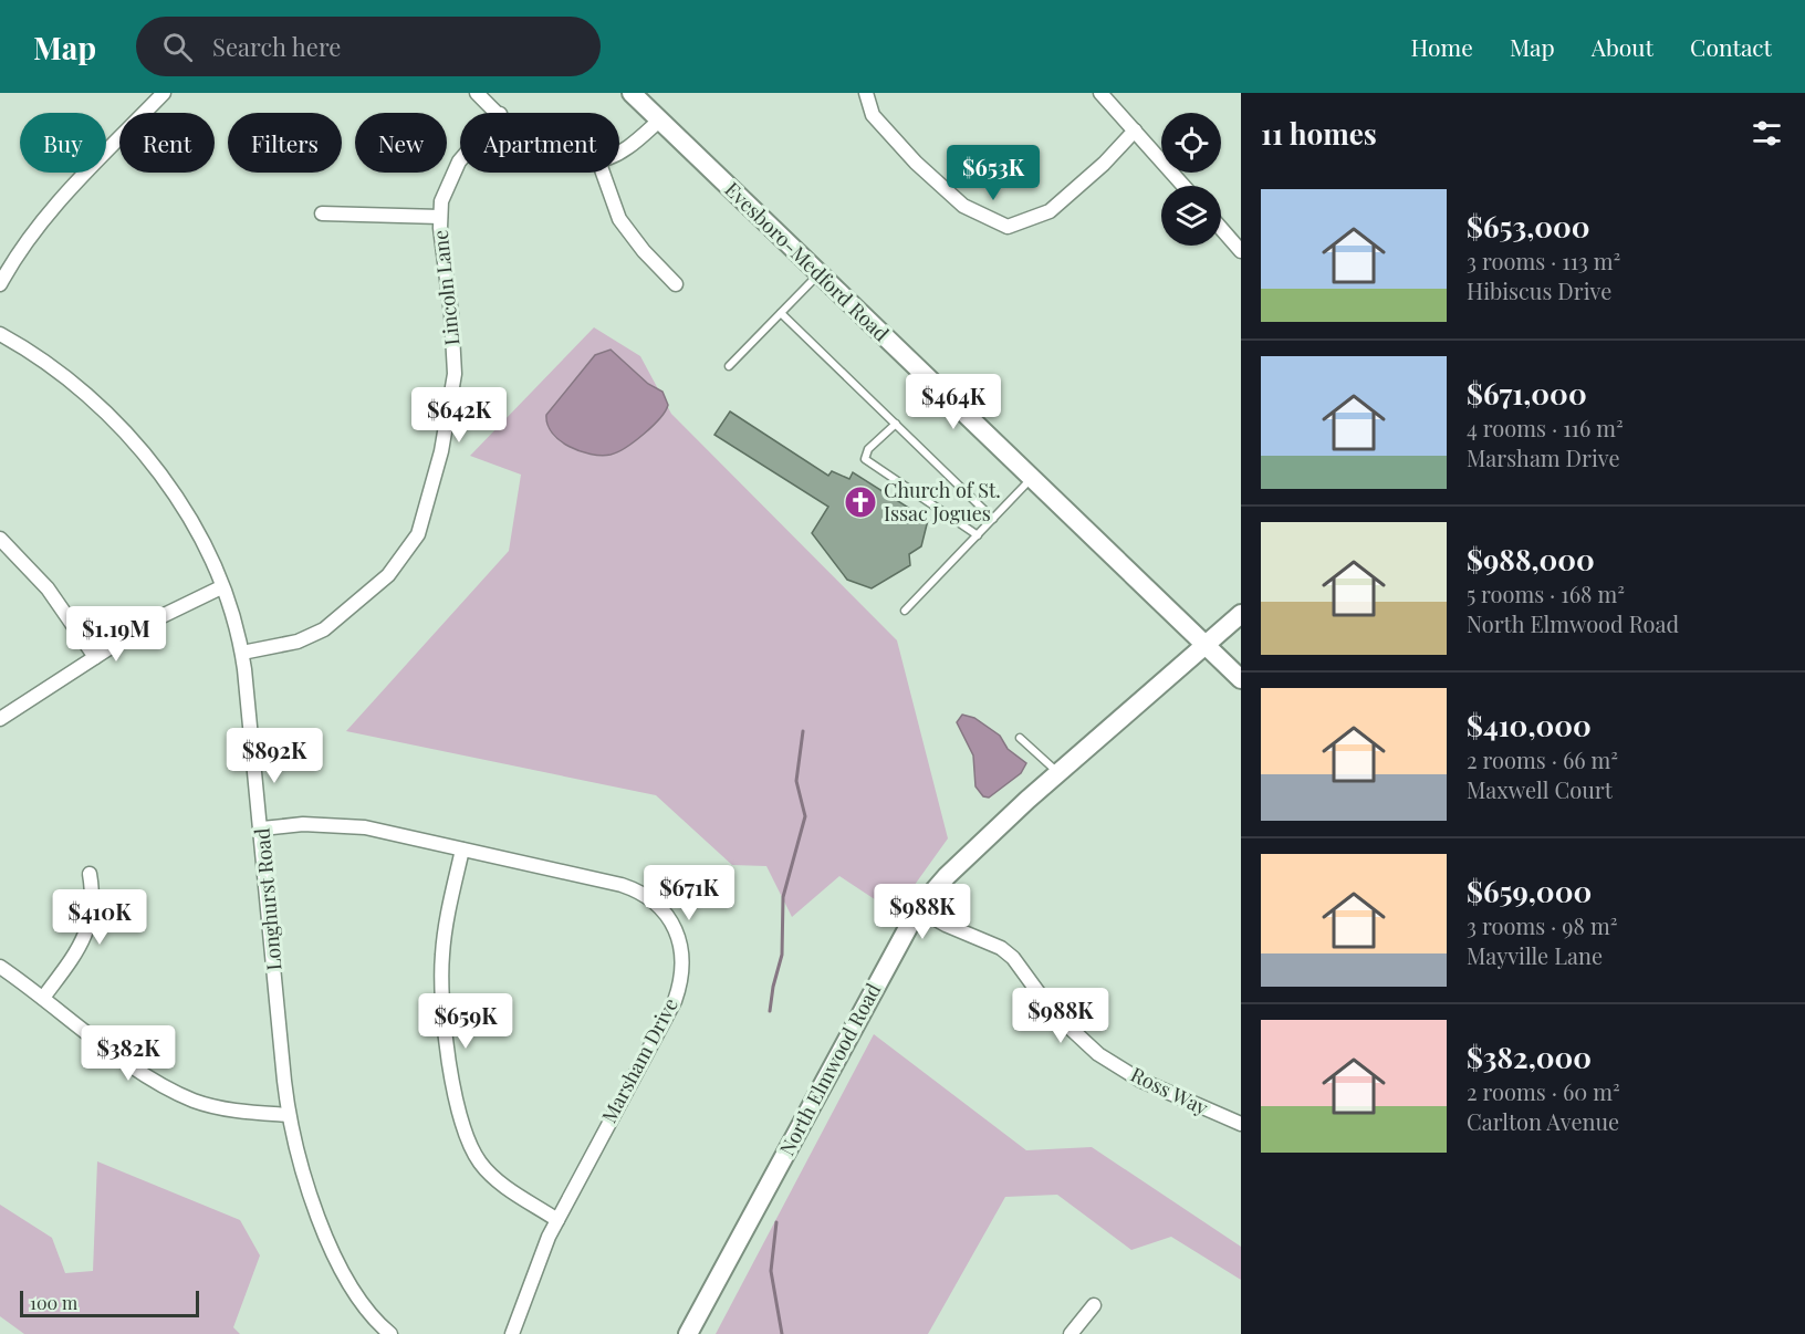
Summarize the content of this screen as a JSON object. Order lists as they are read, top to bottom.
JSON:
{
  "streets": {
    "main road": ["Evesboro-Medford Road", "North Elmwood Road"],
    "street": [
      "Lincoln Lane",
      "Longhurst Road",
      "Marsham Drive",
      "Ross Way"
    ]
  },
  "crossings": [
    ["Evesboro-Medford Road", "North Elmwood Road"],
    ["Lincoln Lane", "Longhurst Road"],
    ["Longhurst Road", "Marsham Drive"],
    ["North Elmwood Road", "Ross Way"]
  ],
  "places": {
    "church": ["Church of St. Issac Jogues"]
  },
  "scale_bar": "100 m",
  "page": {
    "header": "Map",
    "search": "Search here",
    "nav": [
      "Home",
      "Map",
      "About",
      "Contact"
    ],
    "heading": "11 homes",
    "chip": [
      "Buy",
      "Rent",
      "Filters",
      "New",
      "Apartment"
    ],
    "price": [
      "$653K",
      "$464K",
      "$642K",
      "$1.19M",
      "$892K",
      "$671K",
      "$988K",
      "$410K",
      "$988K",
      "$659K",
      "$382K"
    ],
    "list": [
      {
        "name": "$653,000",
        "note": "3 rooms · 113 m² · Hibiscus Drive"
      },
      {
        "name": "$671,000",
        "note": "4 rooms · 116 m² · Marsham Drive"
      },
      {
        "name": "$988,000",
        "note": "5 rooms · 168 m² · North Elmwood Road"
      },
      {
        "name": "$410,000",
        "note": "2 rooms · 66 m² · Maxwell Court"
      },
      {
        "name": "$659,000",
        "note": "3 rooms · 98 m² · Mayville Lane"
      },
      {
        "name": "$382,000",
        "note": "2 rooms · 60 m² · Carlton Avenue"
      }
    ],
    "scale": "100 m"
  }
}
